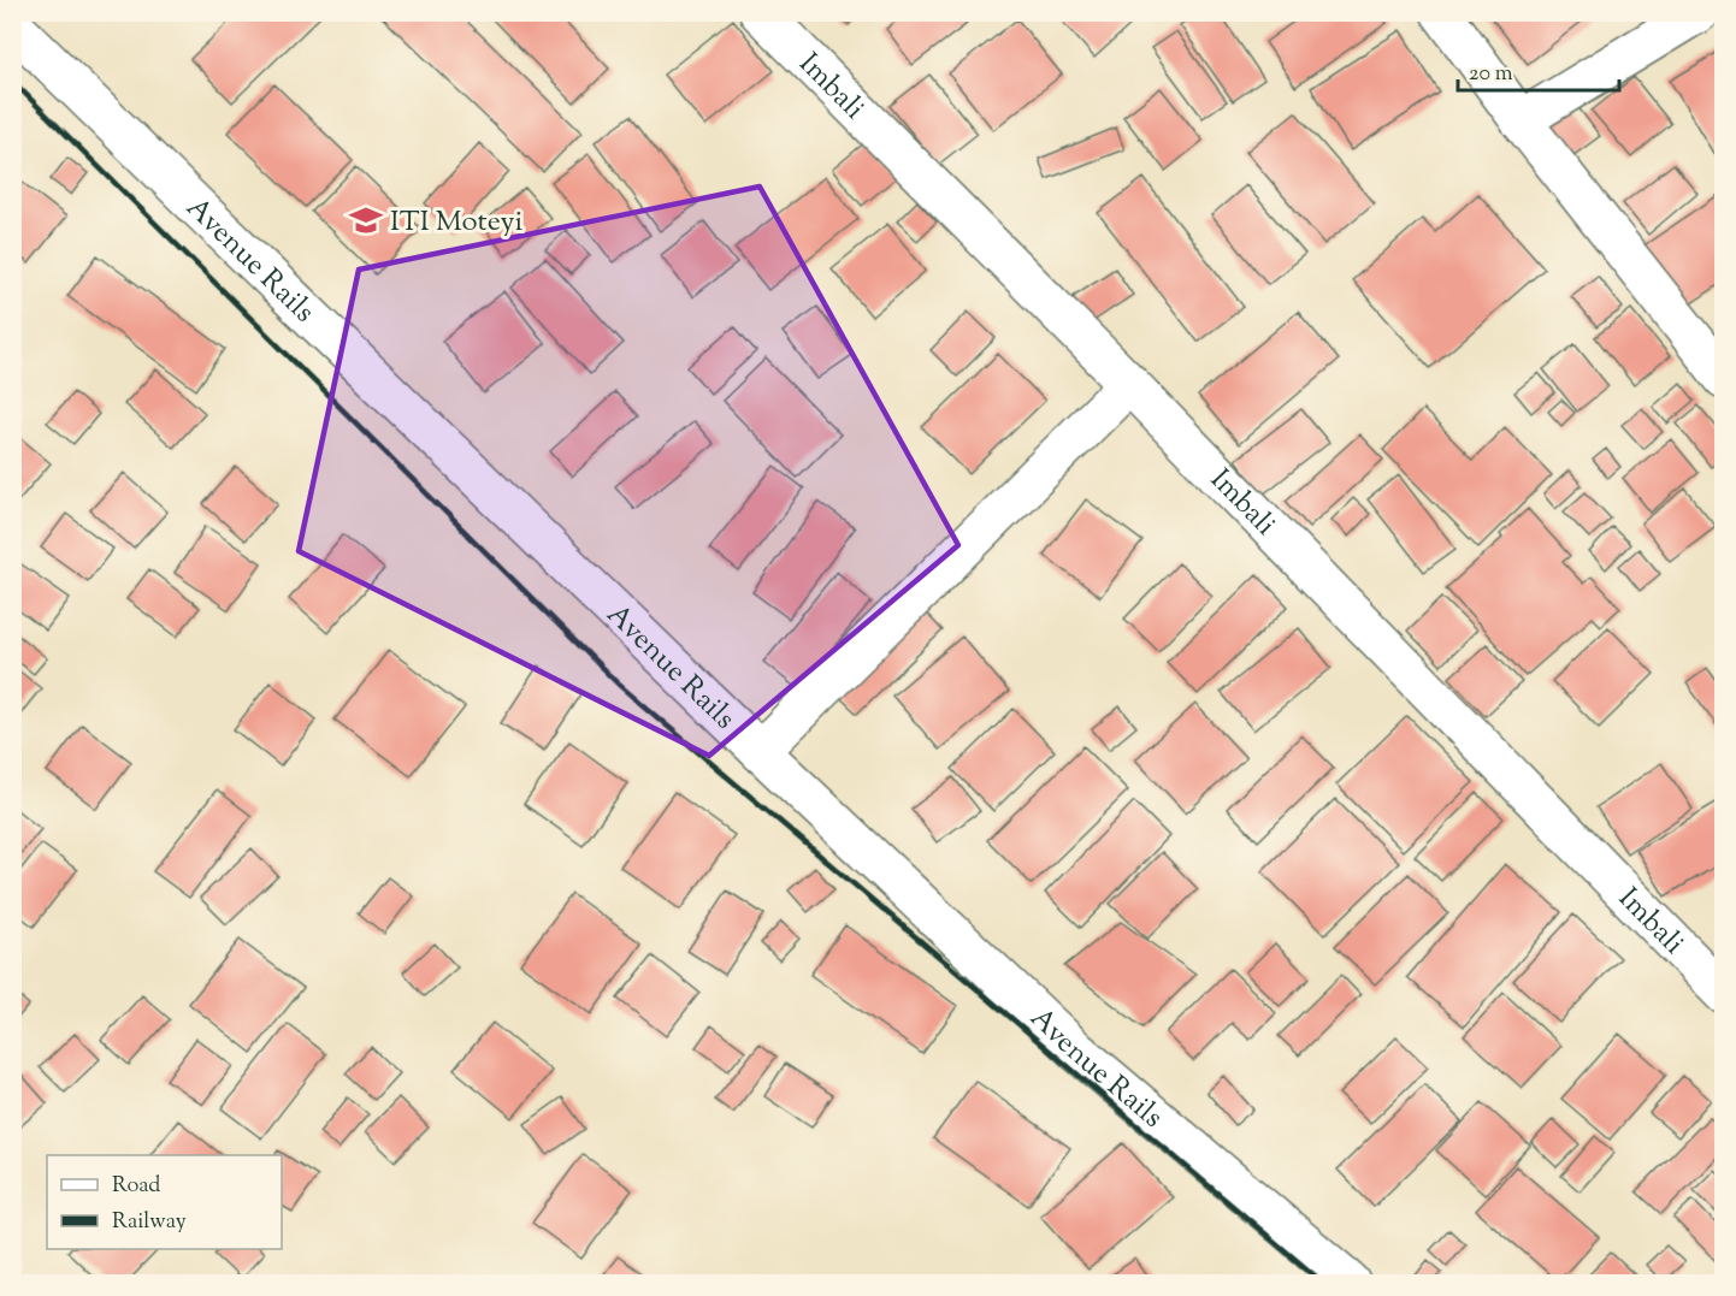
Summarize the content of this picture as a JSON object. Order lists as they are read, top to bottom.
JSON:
{
  "streets": {
    "street": ["Imbali", "Avenue Rails"]
  },
  "places": {
    "school or university": ["ITI Moteyi"]
  },
  "legend": ["Road", "Railway"],
  "scale_bar": "20 m"
}
